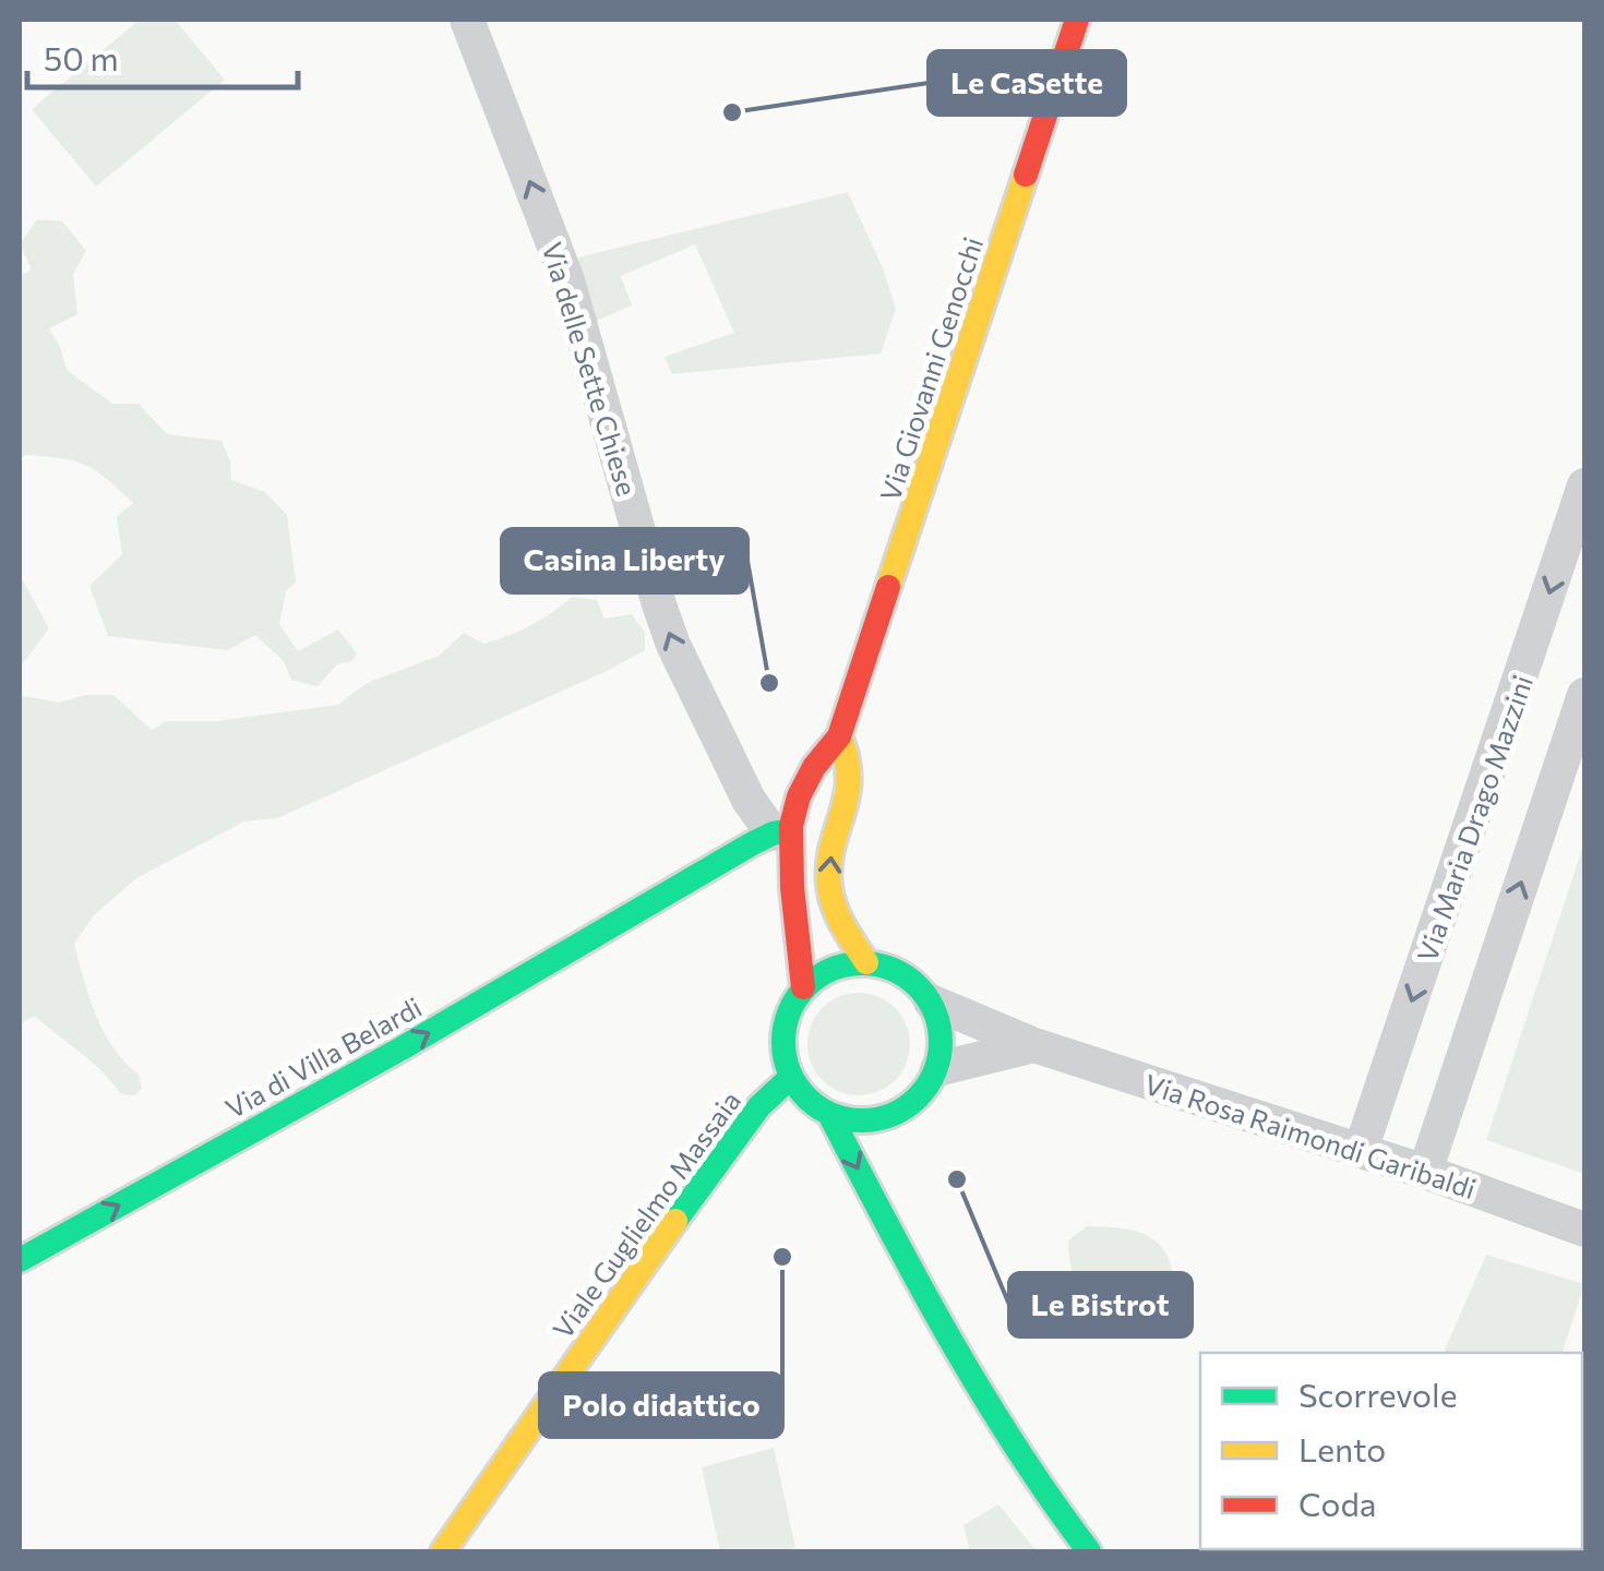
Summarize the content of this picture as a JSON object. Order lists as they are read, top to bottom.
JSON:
{
  "streets": {
    "street": [
      "Via delle Sette Chiese",
      "Via Giovanni Genocchi",
      "Via Maria Drago Mazzini",
      "Via di Villa Belardi",
      "Via Rosa Raimondi Garibaldi",
      "Viale Guglielmo Massaia"
    ]
  },
  "crossings": [
    ["Via delle Sette Chiese", "Via di Villa Belardi"],
    ["Via Maria Drago Mazzini", "Via Rosa Raimondi Garibaldi"],
    ["Via Rosa Raimondi Garibaldi", "Viale Guglielmo Massaia"]
  ],
  "one_way": ["Via delle Sette Chiese", "Via di Villa Belardi"],
  "places": [
    "Le CaSette",
    "Casina Liberty",
    "Le Bistrot",
    "Polo didattico"
  ],
  "legend": ["Scorrevole", "Lento", "Coda"],
  "scale_bar": "50 m"
}
